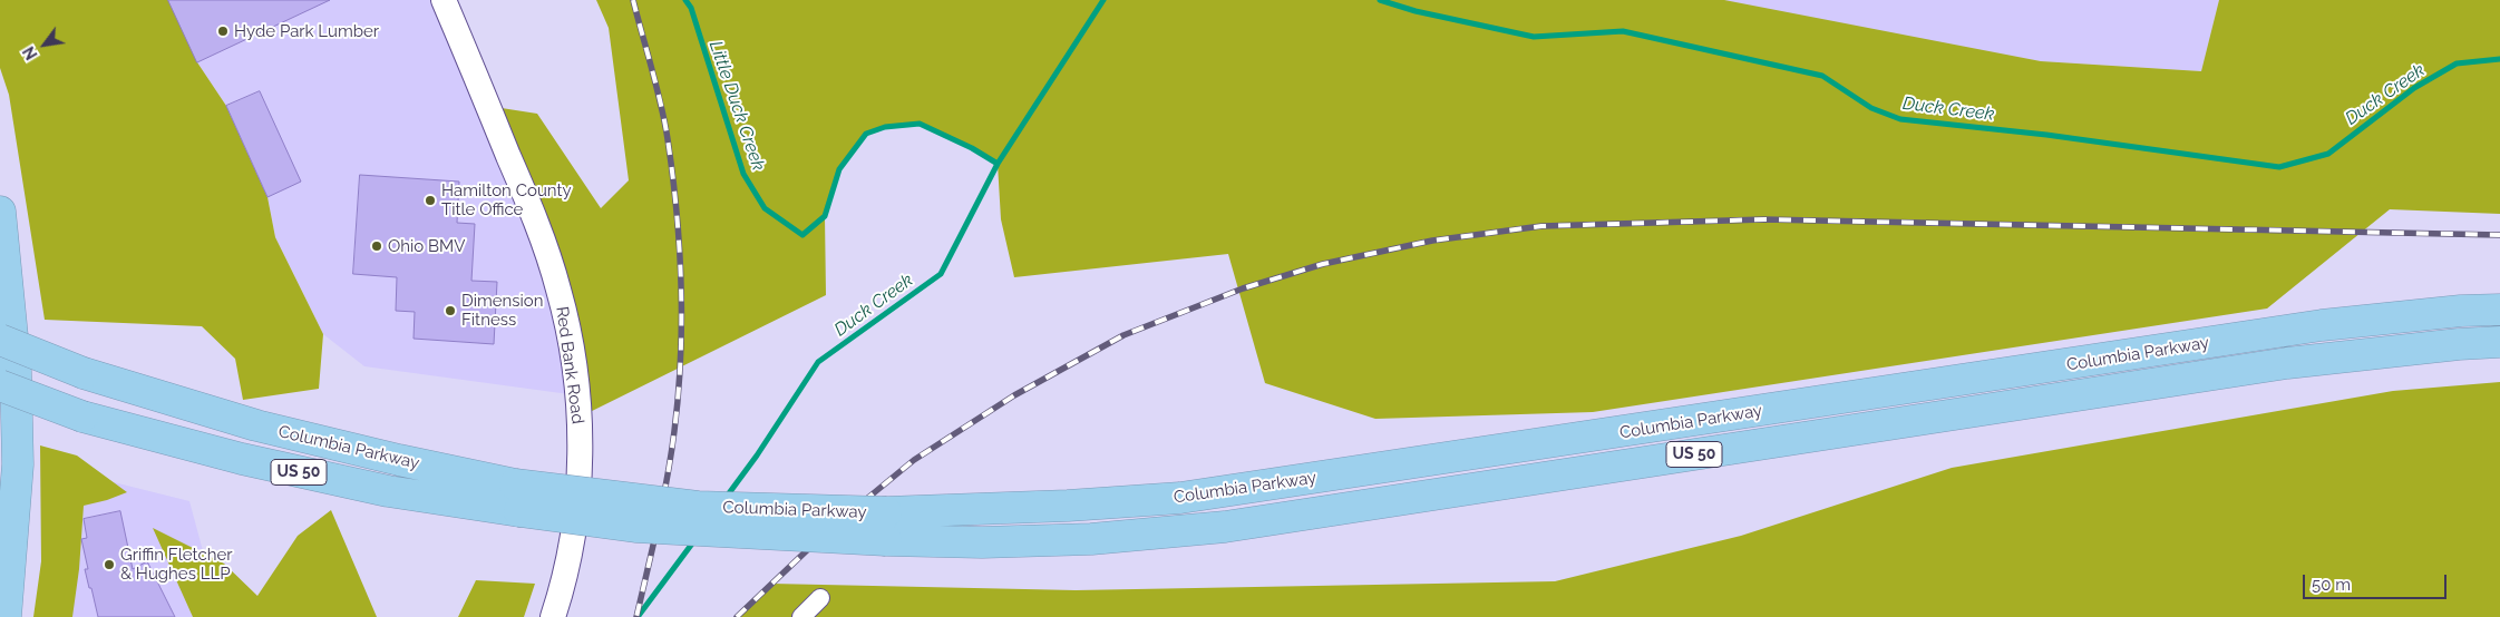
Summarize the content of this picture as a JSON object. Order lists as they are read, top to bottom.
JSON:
{
  "streets": {
    "highway": ["Columbia Parkway", "US 50"],
    "street": ["Red Bank Road"]
  },
  "water": ["Duck Creek", "Little Duck Creek"],
  "places": [
    "Hyde Park Lumber",
    "Hamilton County Title Office",
    "Ohio BMV",
    "Dimension Fitness",
    "Griffin Fletcher & Hughes LLP"
  ],
  "scale_bar": "50 m",
  "north": "bottom left"
}
